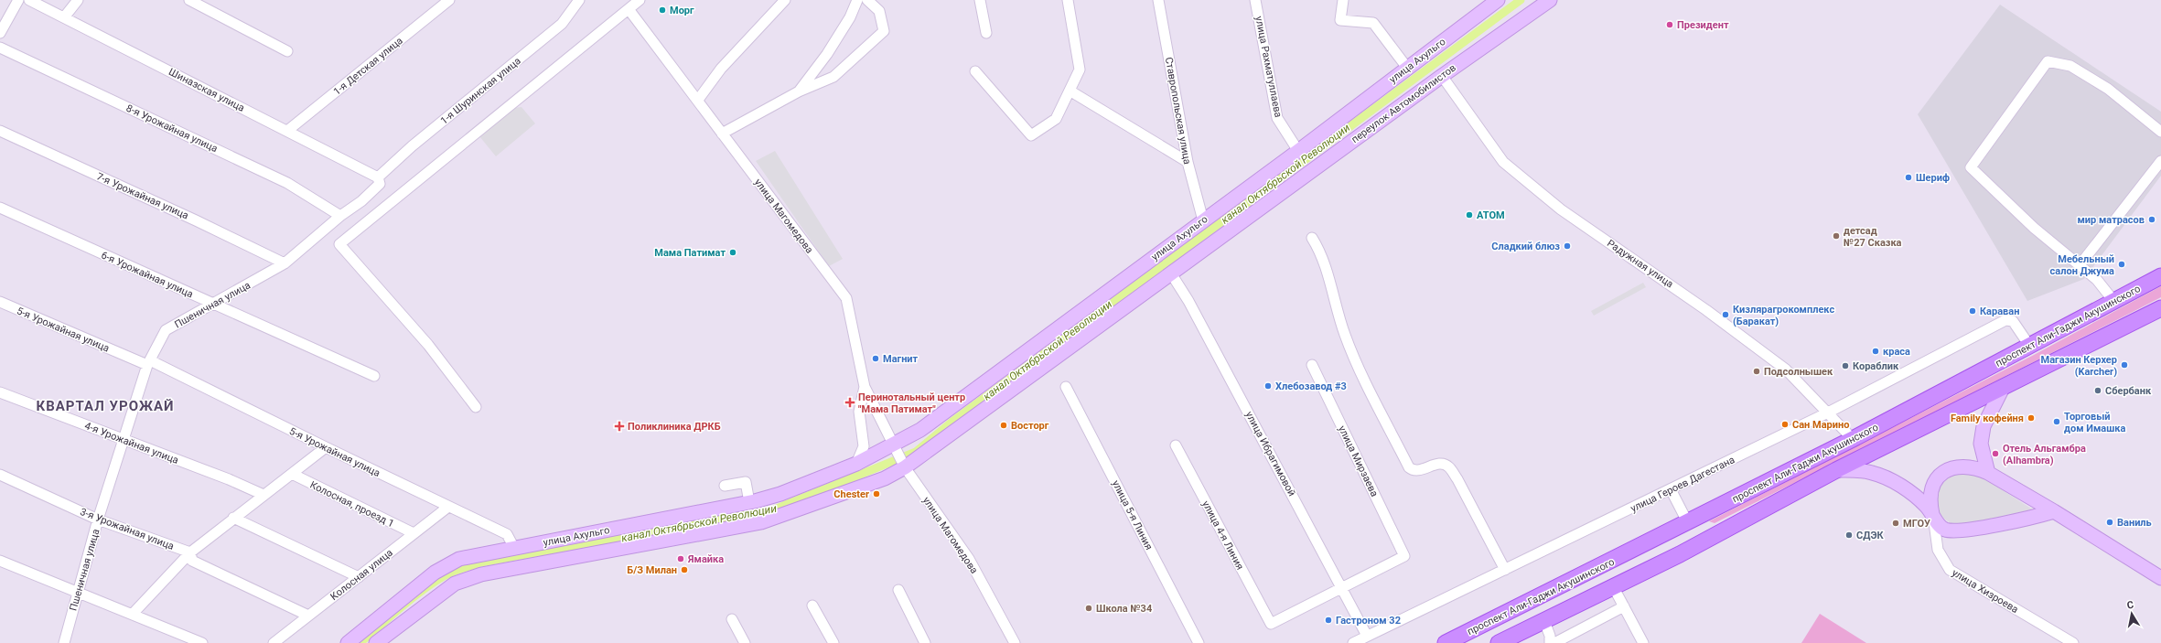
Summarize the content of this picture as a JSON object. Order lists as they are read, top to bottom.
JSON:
{
  "streets": {
    "main road": ["улица Ахульго", "переулок Автомобилистов", "проспект Али-Гаджи Акушинского"],
    "street": [
      "1-я Детская улица",
      "улица Рахматуллаева",
      "Шиназская улица",
      "1-я Шуринская улица",
      "Ставропольская улица",
      "8-я Урожайная улица",
      "7-я Урожайная улица",
      "улица Магомедова",
      "Радужная улица",
      "6-я Урожайная улица",
      "Пшеничная улица",
      "5-я Урожайная улица",
      "4-я Урожайная улица",
      "улица Ибрагимовой",
      "улица Мирзаева",
      "улица Героев Дагестана",
      "Колосная, проезд 1",
      "улица 5-я Линия",
      "3-я Урожайная улица",
      "улица 4-я Линия",
      "Колосная улица",
      "улица Хизроева"
    ]
  },
  "crossings": [
    ["улица Ахульго", "улица Рахматуллаева"],
    ["улица Ахульго", "Ставропольская улица"],
    ["улица Ахульго", "улица Магомедова"],
    ["улица Ахульго", "5-я Урожайная улица"],
    ["1-я Детская улица", "Шиназская улица"],
    ["Шиназская улица", "1-я Шуринская улица"],
    ["Шиназская улица", "Пшеничная улица"],
    ["1-я Шуринская улица", "Пшеничная улица"],
    ["переулок Автомобилистов", "улица Магомедова"],
    ["переулок Автомобилистов", "Радужная улица"],
    ["переулок Автомобилистов", "улица Ибрагимовой"],
    ["8-я Урожайная улица", "Пшеничная улица"],
    ["7-я Урожайная улица", "Пшеничная улица"],
    ["Радужная улица", "проспект Али-Гаджи Акушинского"],
    ["Радужная улица", "улица Героев Дагестана"],
    ["6-я Урожайная улица", "Пшеничная улица"],
    ["Пшеничная улица", "5-я Урожайная улица"],
    ["Пшеничная улица", "4-я Урожайная улица"],
    ["Пшеничная улица", "3-я Урожайная улица"],
    ["проспект Али-Гаджи Акушинского", "улица Героев Дагестана"],
    ["5-я Урожайная улица", "Колосная улица"],
    ["улица Ибрагимовой", "улица Мирзаева"],
    ["улица Ибрагимовой", "улица Героев Дагестана"],
    ["улица Ибрагимовой", "улица 4-я Линия"],
    ["улица Мирзаева", "улица 4-я Линия"],
    ["Колосная, проезд 1", "Колосная улица"],
    ["3-я Урожайная улица", "Колосная улица"]
  ],
  "districts": ["КВАРТАЛ УРОЖАЙ"],
  "water": ["канал Октябрьской Революции"],
  "places": {
    "other": [
      "Морг",
      "Президент",
      "Шериф",
      "АТОМ",
      "мир матрасов",
      "детсад №27 Сказка",
      "Сладкий блюз",
      "Мама Патимат",
      "Мебельный салон Джума",
      "Караван",
      "Кизлярагрокомплекс (Баракат)",
      "краса",
      "Магнит",
      "Магазин Керхер (Karcher)",
      "Кораблик",
      "Подсолнышек",
      "Хлебозавод #3",
      "Сбербанк",
      "Family кофейня",
      "Торговый дом Имашка",
      "Сан Марино",
      "Восторг",
      "Отель Альгамбра (Alhambra)",
      "Chester",
      "Ваниль",
      "МГОУ",
      "СДЭК",
      "Ямайка",
      "Б/З Милан",
      "Школа №34",
      "Гастроном 32"
    ],
    "health": ["Перинотальный центр \"Мама Патимат\"", "Поликлиника ДРКБ"]
  },
  "north": "top"
}
